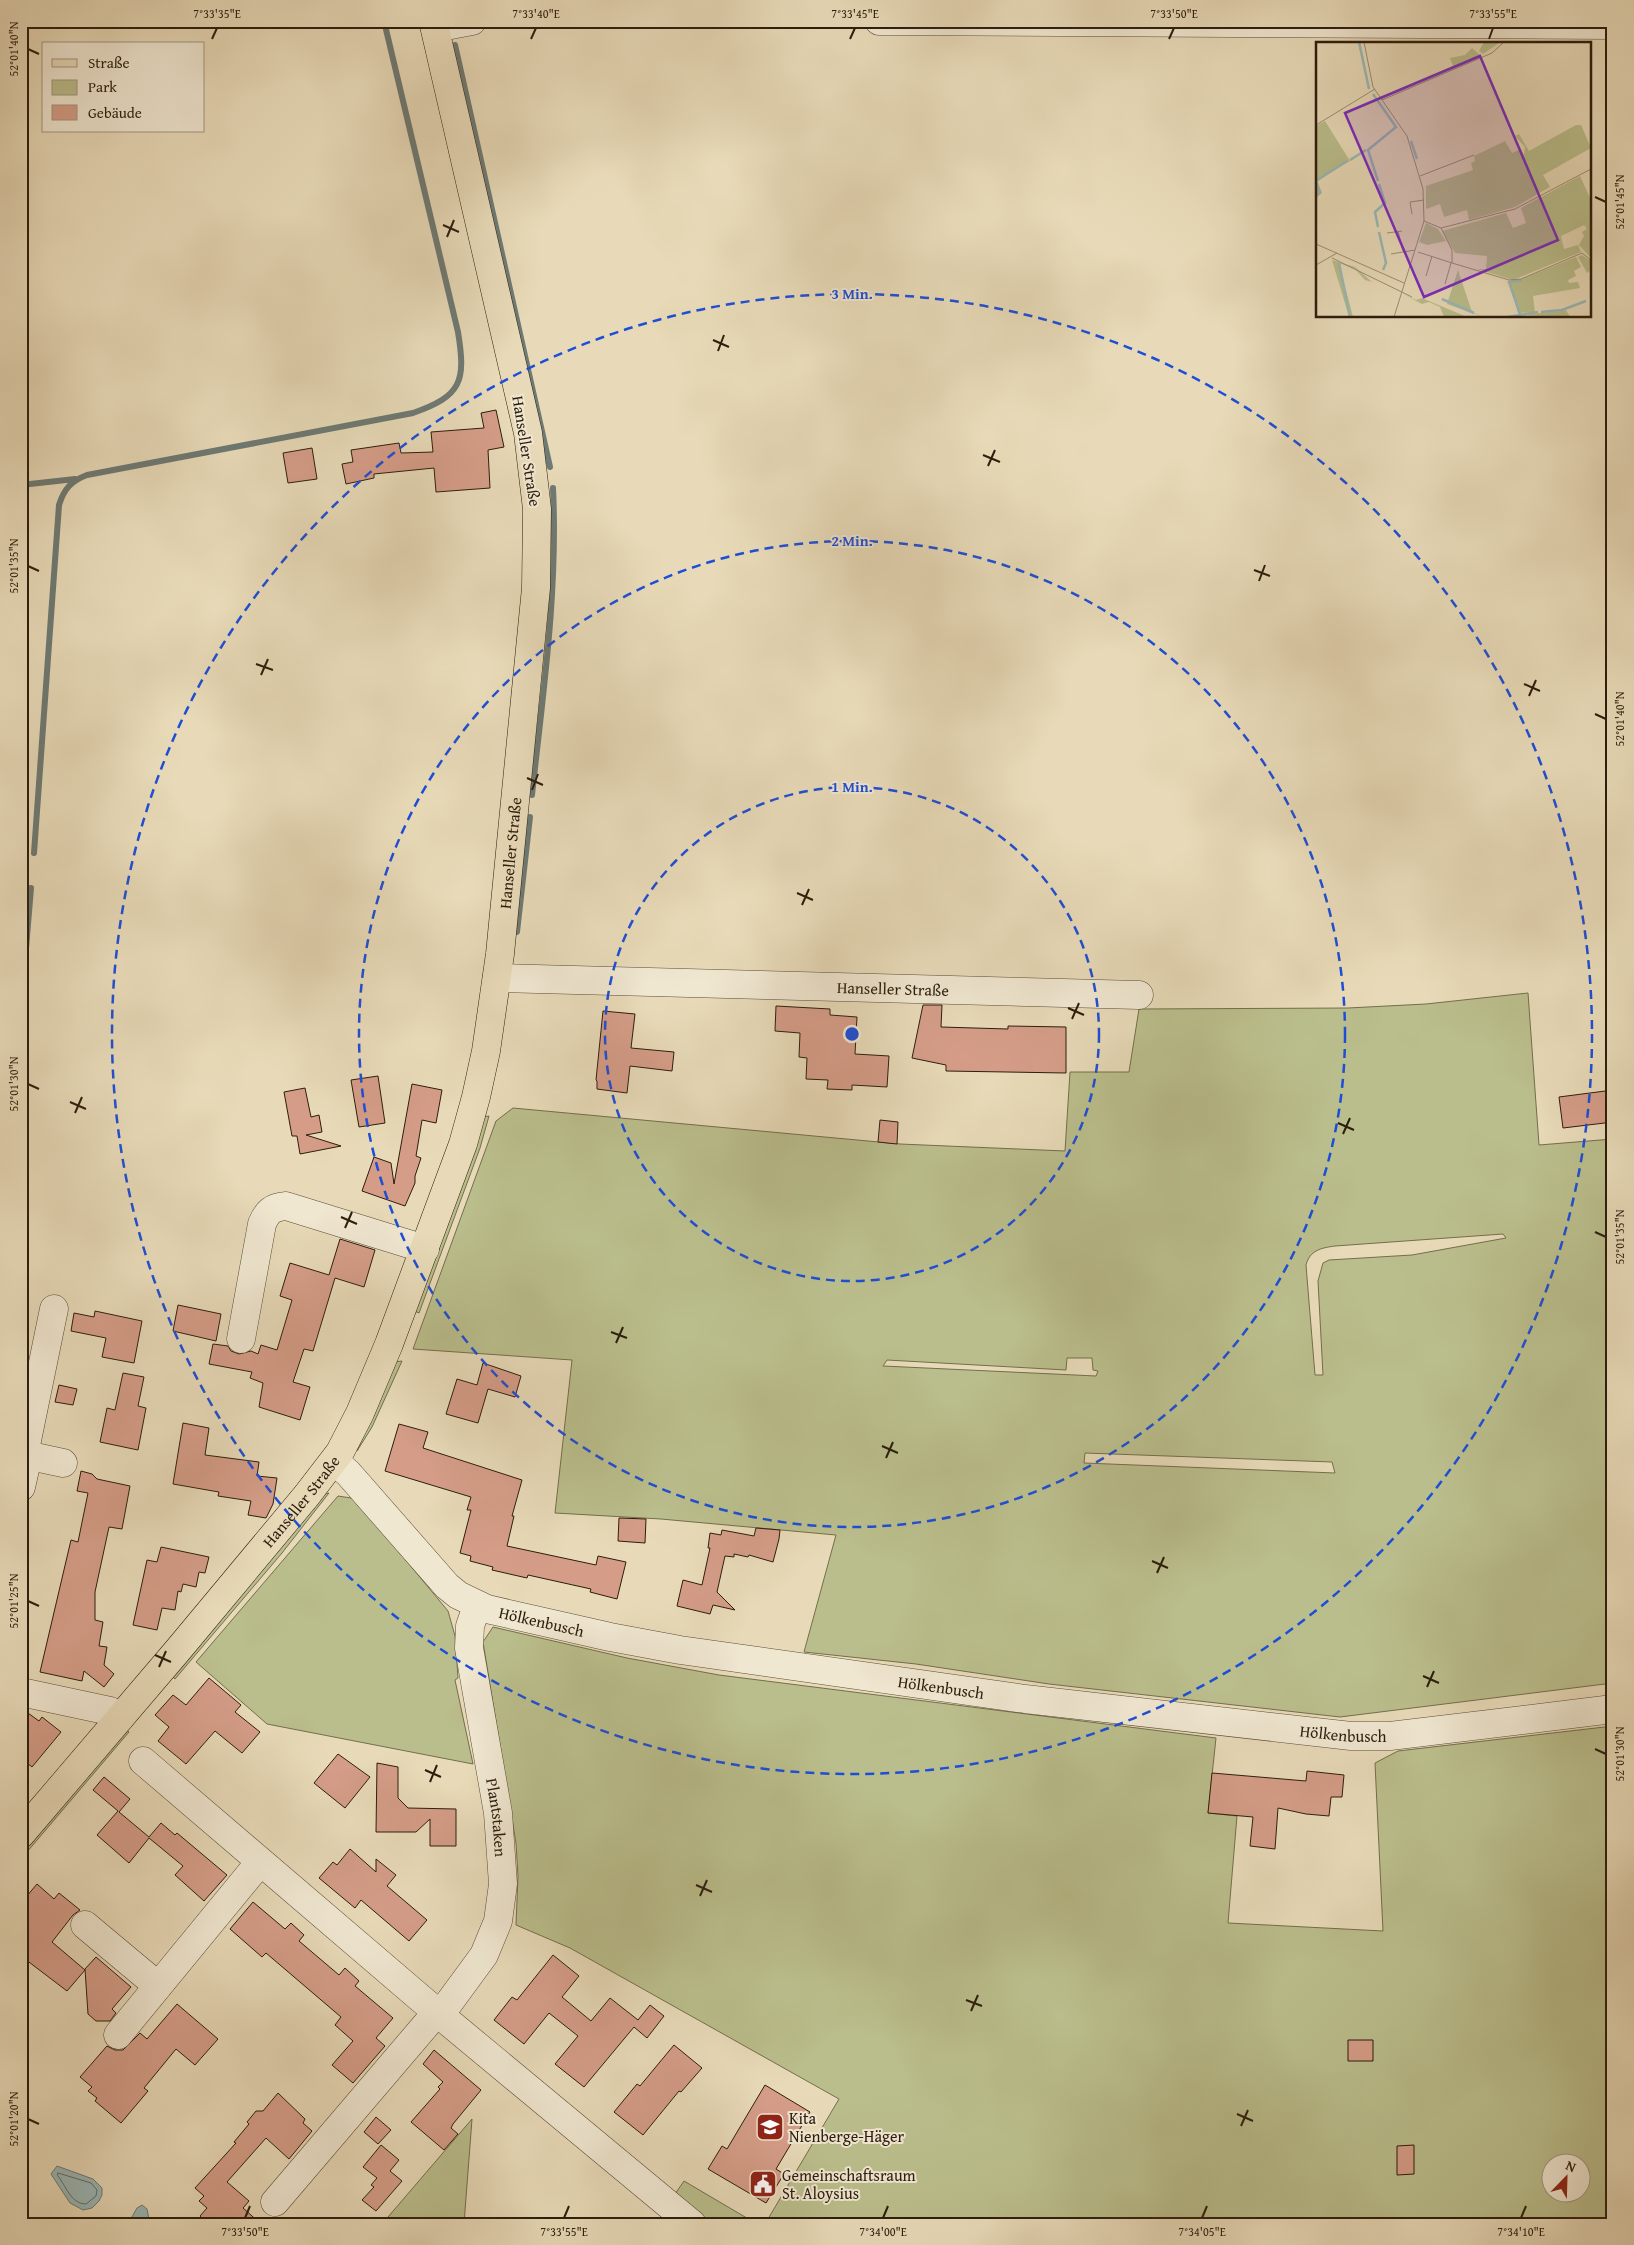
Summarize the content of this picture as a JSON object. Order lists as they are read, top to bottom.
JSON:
{
  "streets": {
    "main road": ["Hanseller Straße"],
    "street": ["Hölkenbusch", "Plantstaken"]
  },
  "crossings": [
    ["Hanseller Straße", "Hölkenbusch"],
    ["Hölkenbusch", "Plantstaken"]
  ],
  "places": {
    "school or university": ["Kita Nienberge-Häger"],
    "public building": ["Gemeinschaftsraum St. Aloysius"]
  },
  "legend": ["Straße", "Park", "Gebäude"],
  "north": "top right",
  "coordinates": [
    "7°33'35\"E",
    "7°33'40\"E",
    "7°33'45\"E",
    "7°33'50\"E",
    "7°33'55\"E",
    "52°01'40\"N",
    "52°01'45\"N",
    "52°01'35\"N",
    "52°01'30\"N",
    "52°01'25\"N",
    "52°01'20\"N",
    "7°34'00\"E",
    "7°34'05\"E",
    "7°34'10\"E"
  ],
  "rings": ["3 Min.", "2 Min.", "1 Min."]
}
